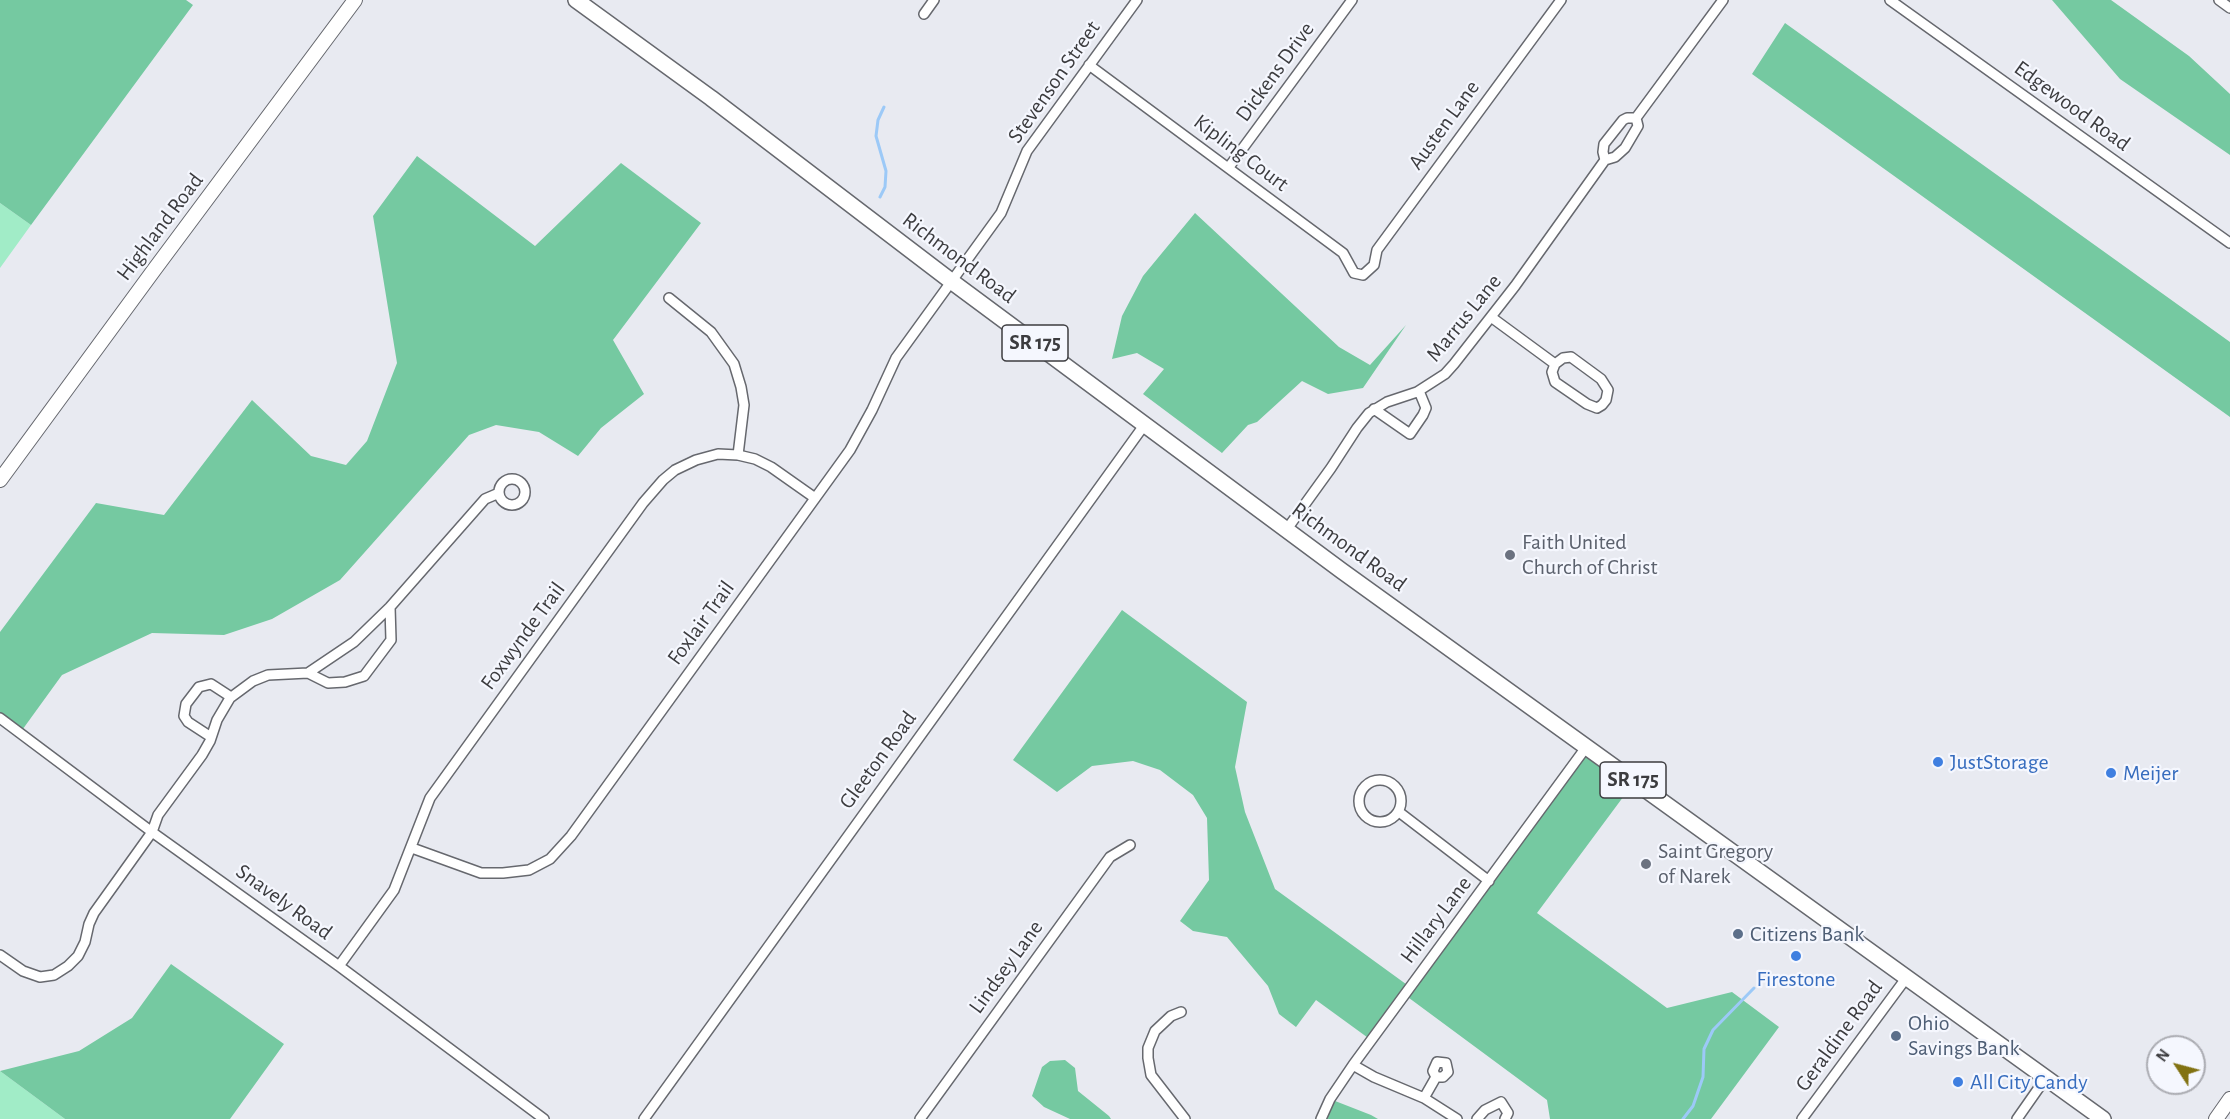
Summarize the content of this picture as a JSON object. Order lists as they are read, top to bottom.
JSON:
{
  "streets": {
    "main road": ["Richmond Road", "SR 175"],
    "street": [
      "Dickens Drive",
      "Stevenson Street",
      "Edgewood Road",
      "Austen Lane",
      "Kipling Court",
      "Highland Road",
      "Marrus Lane",
      "Foxlair Trail",
      "Foxwynde Trail",
      "Gleeton Road",
      "Snavely Road",
      "Hillary Lane",
      "Lindsey Lane",
      "Geraldine Road"
    ]
  },
  "crossings": [
    ["Dickens Drive", "Kipling Court"],
    ["Stevenson Street", "Kipling Court"],
    ["Stevenson Street", "Richmond Road"],
    ["Stevenson Street", "Foxlair Trail"],
    ["Austen Lane", "Kipling Court"],
    ["Richmond Road", "Marrus Lane"],
    ["Richmond Road", "Foxlair Trail"],
    ["Richmond Road", "Gleeton Road"],
    ["Richmond Road", "Hillary Lane"],
    ["Richmond Road", "Geraldine Road"],
    ["Foxlair Trail", "Foxwynde Trail"],
    ["Foxwynde Trail", "Snavely Road"]
  ],
  "places": [
    "Faith United Church of Christ",
    "JustStorage",
    "Meijer",
    "Saint Gregory of Narek",
    "Citizens Bank",
    "Firestone",
    "Ohio Savings Bank",
    "All City Candy"
  ],
  "north": "top left"
}
